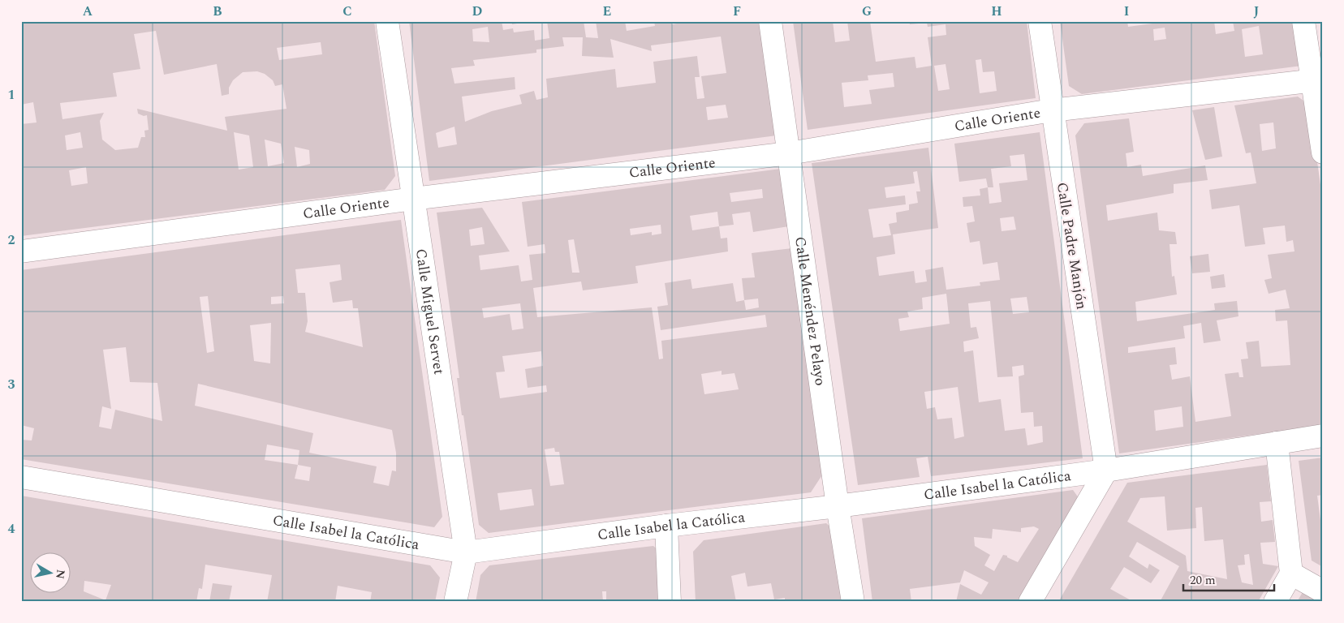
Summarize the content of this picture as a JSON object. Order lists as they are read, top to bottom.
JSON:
{
  "streets": {
    "street": [
      "Calle Oriente",
      "Calle Padre Manjón",
      "Calle Miguel Servet",
      "Calle Menéndez Pelayo",
      "Calle Isabel la Católica"
    ]
  },
  "crossings": [
    ["Calle Oriente", "Calle Padre Manjón"],
    ["Calle Oriente", "Calle Miguel Servet"],
    ["Calle Oriente", "Calle Menéndez Pelayo"],
    ["Calle Padre Manjón", "Calle Isabel la Católica"],
    ["Calle Miguel Servet", "Calle Isabel la Católica"],
    ["Calle Menéndez Pelayo", "Calle Isabel la Católica"]
  ],
  "scale_bar": "20 m",
  "north": "right",
  "grid": {
    "columns": [
      "A",
      "B",
      "C",
      "D",
      "E",
      "F",
      "G",
      "H",
      "I",
      "J"
    ],
    "rows": [
      "1",
      "2",
      "3",
      "4"
    ]
  }
}
